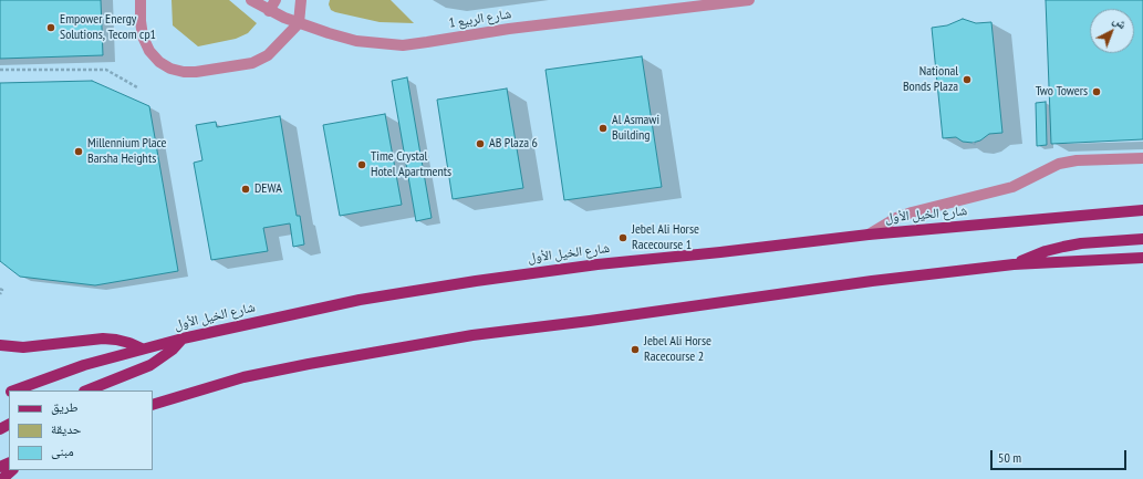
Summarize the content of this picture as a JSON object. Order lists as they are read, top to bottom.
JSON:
{
  "streets": {
    "main road": ["شارع الخيل الأول"],
    "street": ["شارع الربيع 1"]
  },
  "places": [
    "Empower Energy Solutions, Tecom cp1",
    "National Bonds Plaza",
    "Two Towers",
    "Al Asmawi Building",
    "AB Plaza 6",
    "Millennium Place Barsha Heights",
    "Time Crystal Hotel Apartments",
    "DEWA",
    "Jebel Ali Horse Racecourse 1",
    "Jebel Ali Horse Racecourse 2"
  ],
  "legend": ["طريق", "حديقة", "مبنى"],
  "scale_bar": "50 m",
  "north": "top right"
}
